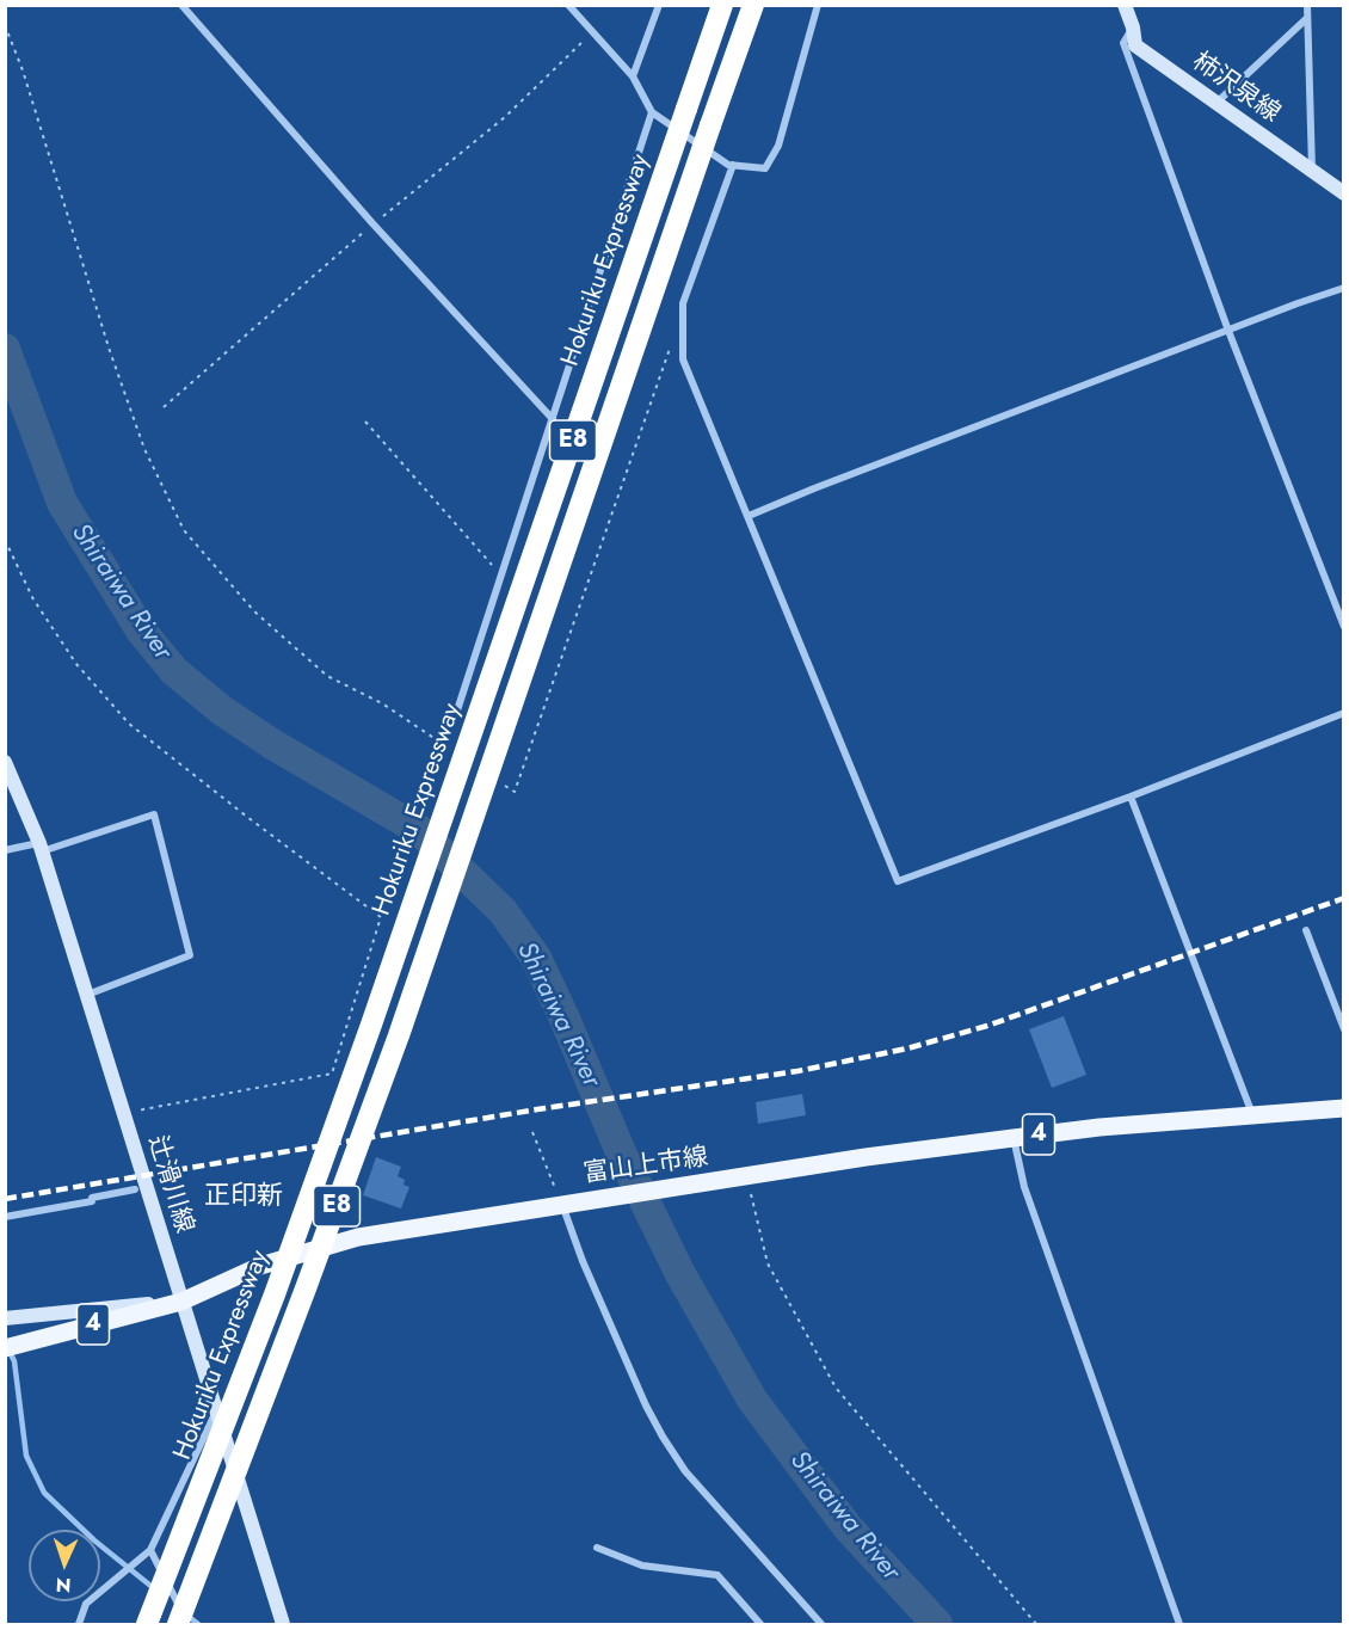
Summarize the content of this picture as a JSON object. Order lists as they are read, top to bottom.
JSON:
{
  "streets": {
    "highway": ["Hokuriku Expressway", "E8"],
    "main road": [
      "柿沢泉線",
      "4",
      "富山上市線",
      "辻滑川線"
    ]
  },
  "crossings": [
    ["4", "富山上市線"],
    ["4", "辻滑川線"]
  ],
  "districts": ["正印新"],
  "water": ["Shiraiwa River"],
  "north": "bottom"
}
